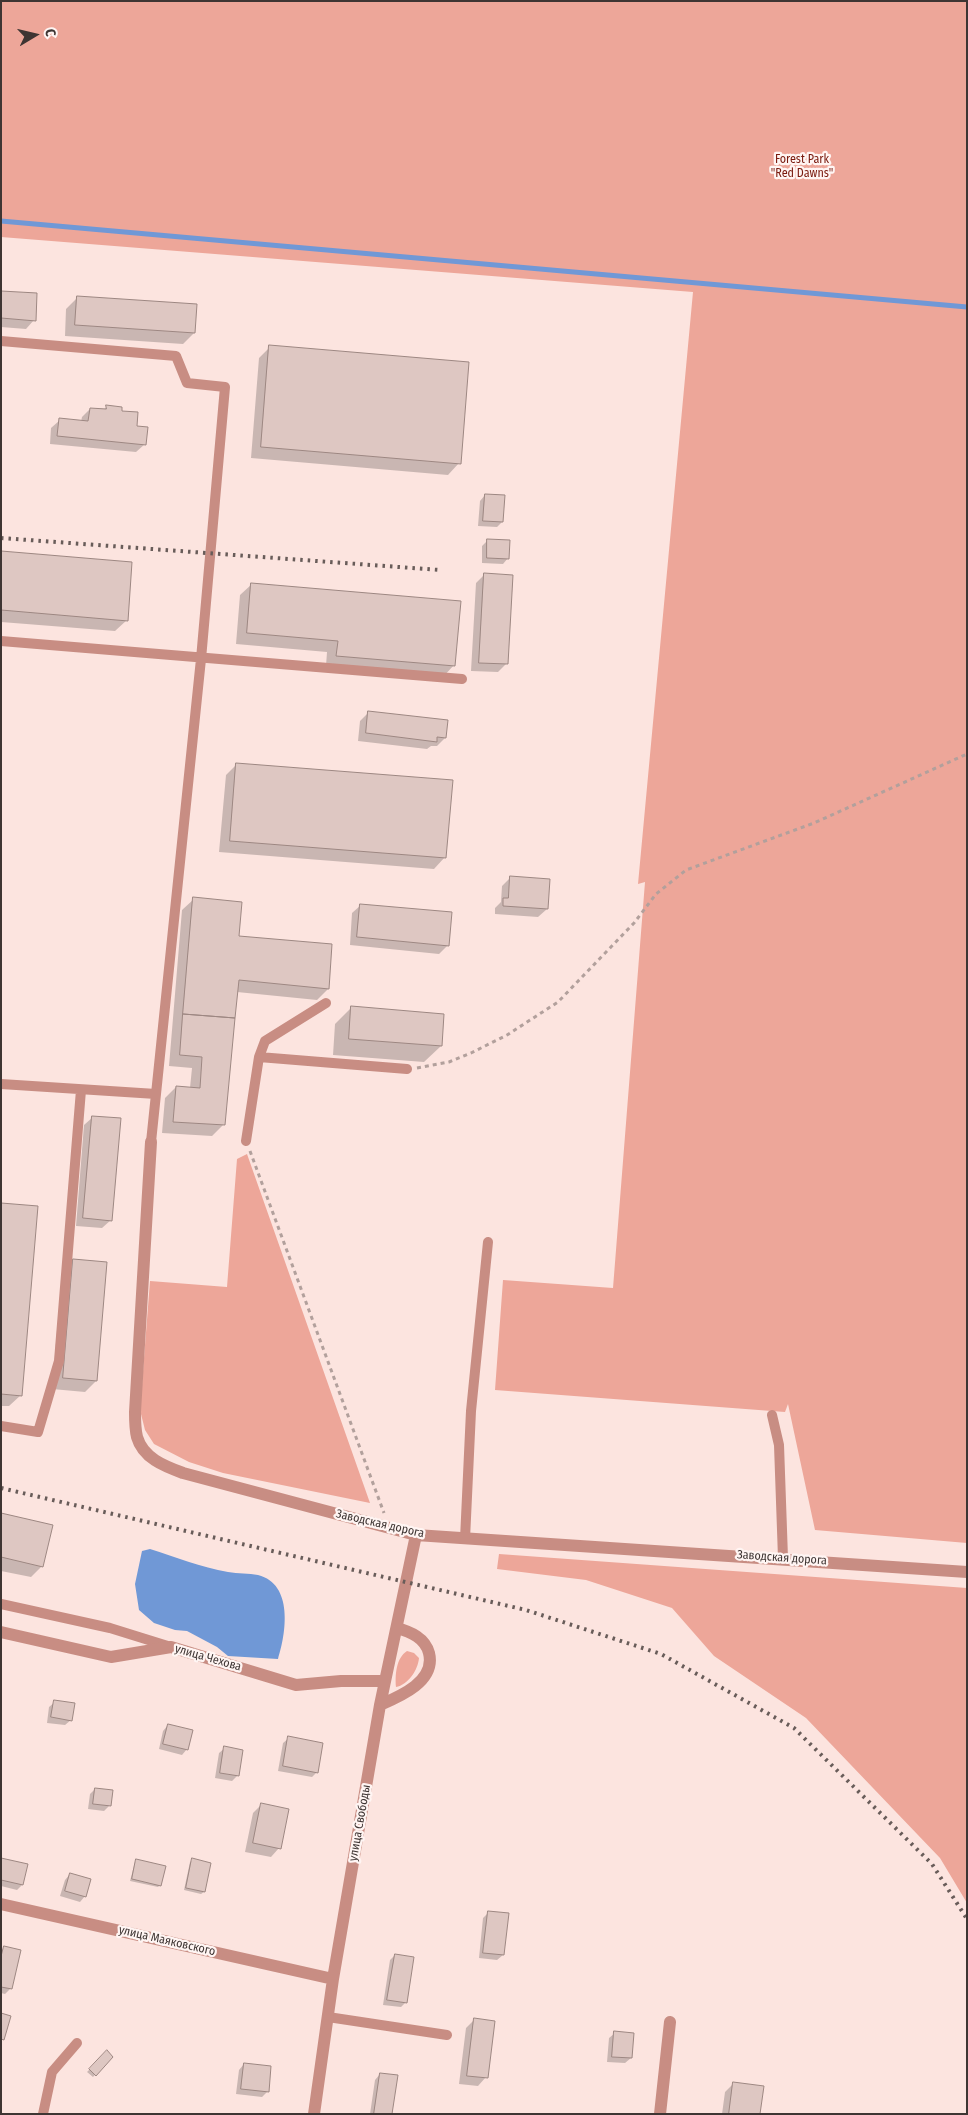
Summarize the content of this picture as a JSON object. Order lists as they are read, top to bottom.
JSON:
{
  "streets": {
    "street": [
      "Заводская дорога",
      "улица Чехова",
      "улица Свободы",
      "улица Маяковского"
    ]
  },
  "crossings": [
    ["Заводская дорога", "улица Свободы"],
    ["улица Чехова", "улица Свободы"],
    ["улица Свободы", "улица Маяковского"]
  ],
  "parks": ["Forest Park \"Red Dawns\""],
  "north": "right"
}
